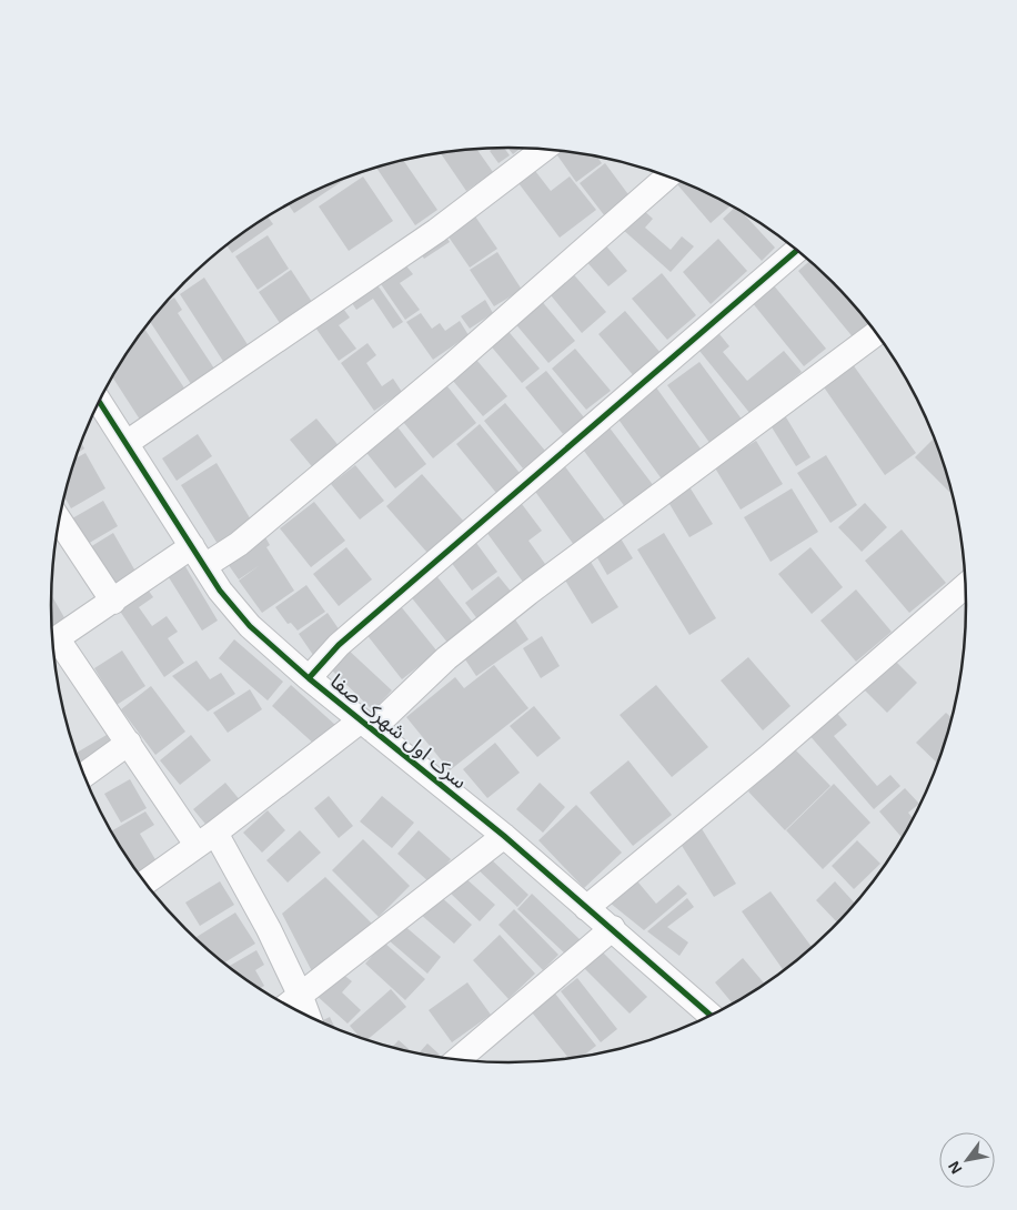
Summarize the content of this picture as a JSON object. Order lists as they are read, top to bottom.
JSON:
{
  "streets": {
    "street": ["سرک اول شهرک صفا"]
  },
  "north": "bottom left"
}
